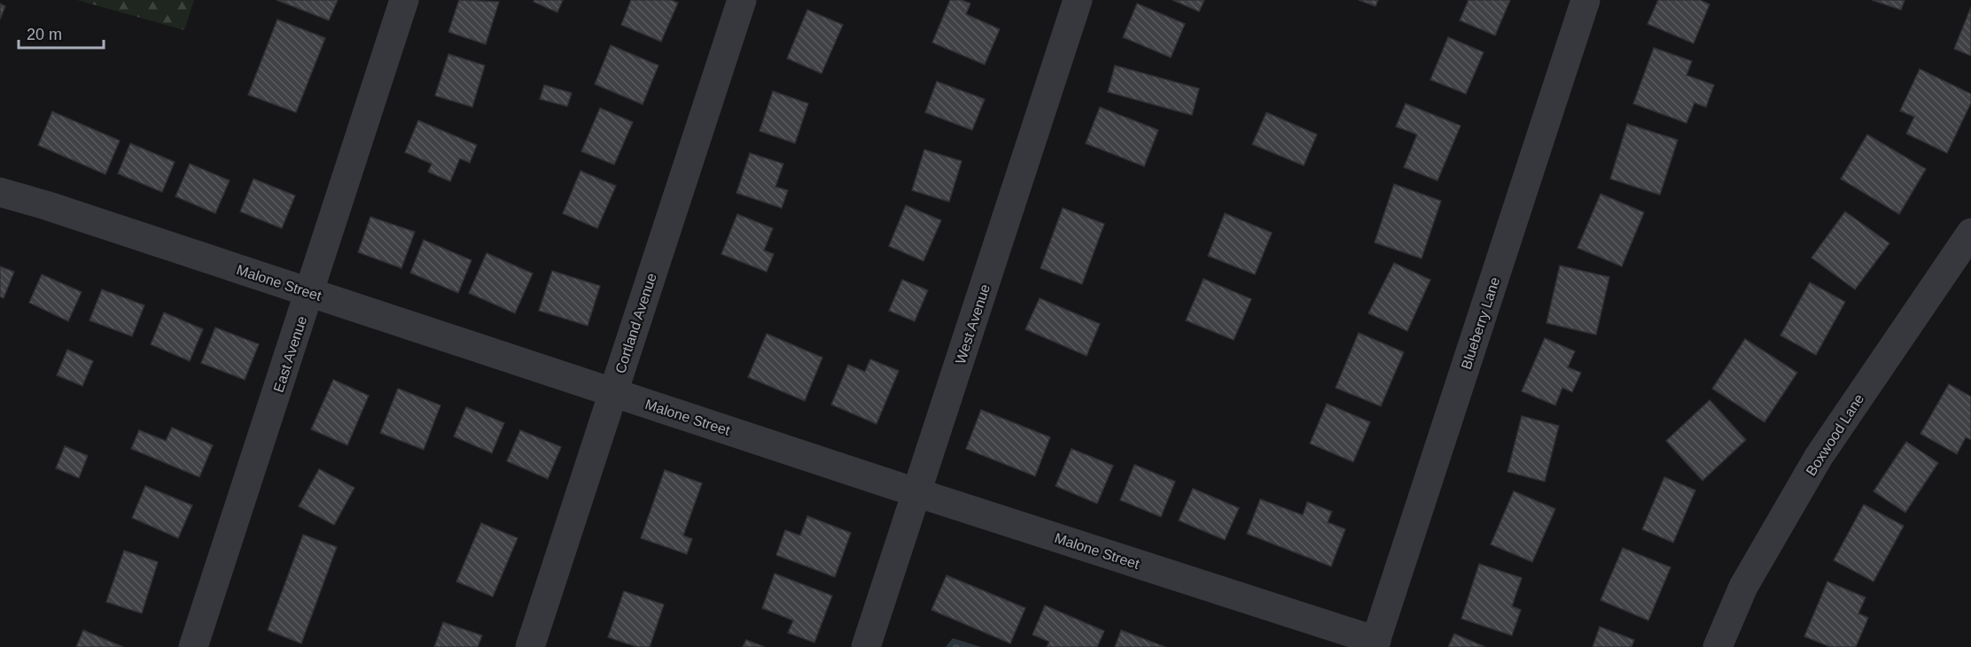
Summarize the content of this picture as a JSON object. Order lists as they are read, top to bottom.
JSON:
{
  "streets": {
    "street": [
      "Malone Street",
      "Cortland Avenue",
      "Blueberry Lane",
      "West Avenue",
      "East Avenue",
      "Boxwood Lane"
    ]
  },
  "crossings": [
    ["Malone Street", "Cortland Avenue"],
    ["Malone Street", "Blueberry Lane"],
    ["Malone Street", "West Avenue"],
    ["Malone Street", "East Avenue"]
  ],
  "scale_bar": "20 m"
}
